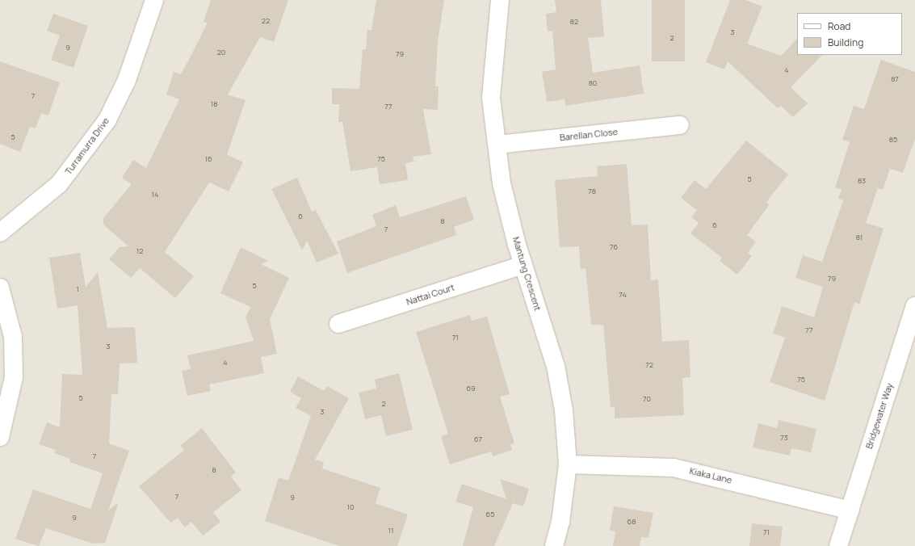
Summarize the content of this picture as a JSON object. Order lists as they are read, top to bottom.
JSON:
{
  "streets": {
    "street": [
      "Barellan Close",
      "Turramurra Drive",
      "Mantung Crescent",
      "Nattai Court",
      "Bridgewater Way",
      "Kiaka Lane"
    ]
  },
  "crossings": [
    ["Barellan Close", "Mantung Crescent"],
    ["Mantung Crescent", "Nattai Court"],
    ["Mantung Crescent", "Kiaka Lane"],
    ["Bridgewater Way", "Kiaka Lane"]
  ],
  "house_numbers": [
    "22",
    "82",
    "3",
    "2",
    "9",
    "20",
    "79",
    "4",
    "87",
    "80",
    "7",
    "18",
    "77",
    "5",
    "85",
    "16",
    "75",
    "5",
    "83",
    "78",
    "14",
    "6",
    "8",
    "6",
    "7",
    "81",
    "76",
    "12",
    "79",
    "5",
    "1",
    "74",
    "77",
    "71",
    "3",
    "4",
    "72",
    "75",
    "69",
    "5",
    "70",
    "2",
    "3",
    "73",
    "67",
    "7",
    "8",
    "7",
    "9",
    "10",
    "65",
    "9",
    "68",
    "11",
    "71"
  ],
  "legend": ["Road", "Building"]
}
